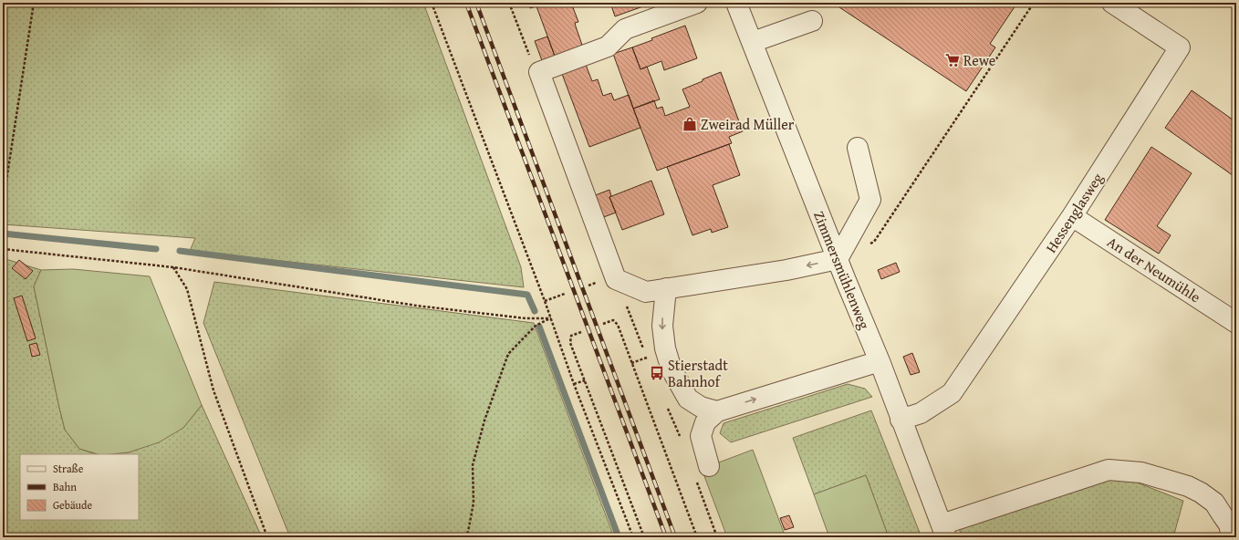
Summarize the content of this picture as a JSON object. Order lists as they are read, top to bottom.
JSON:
{
  "streets": {
    "street": ["Hessenglasweg", "An der Neumühle", "Zimmersmühlenweg"]
  },
  "crossings": [
    ["Hessenglasweg", "An der Neumühle"],
    ["Hessenglasweg", "Zimmersmühlenweg"]
  ],
  "places": {
    "supermarket": ["Rewe"],
    "shop": ["Zweirad Müller"],
    "bus stop": ["Stierstadt Bahnhof"]
  },
  "legend": ["Straße", "Bahn", "Gebäude"]
}
